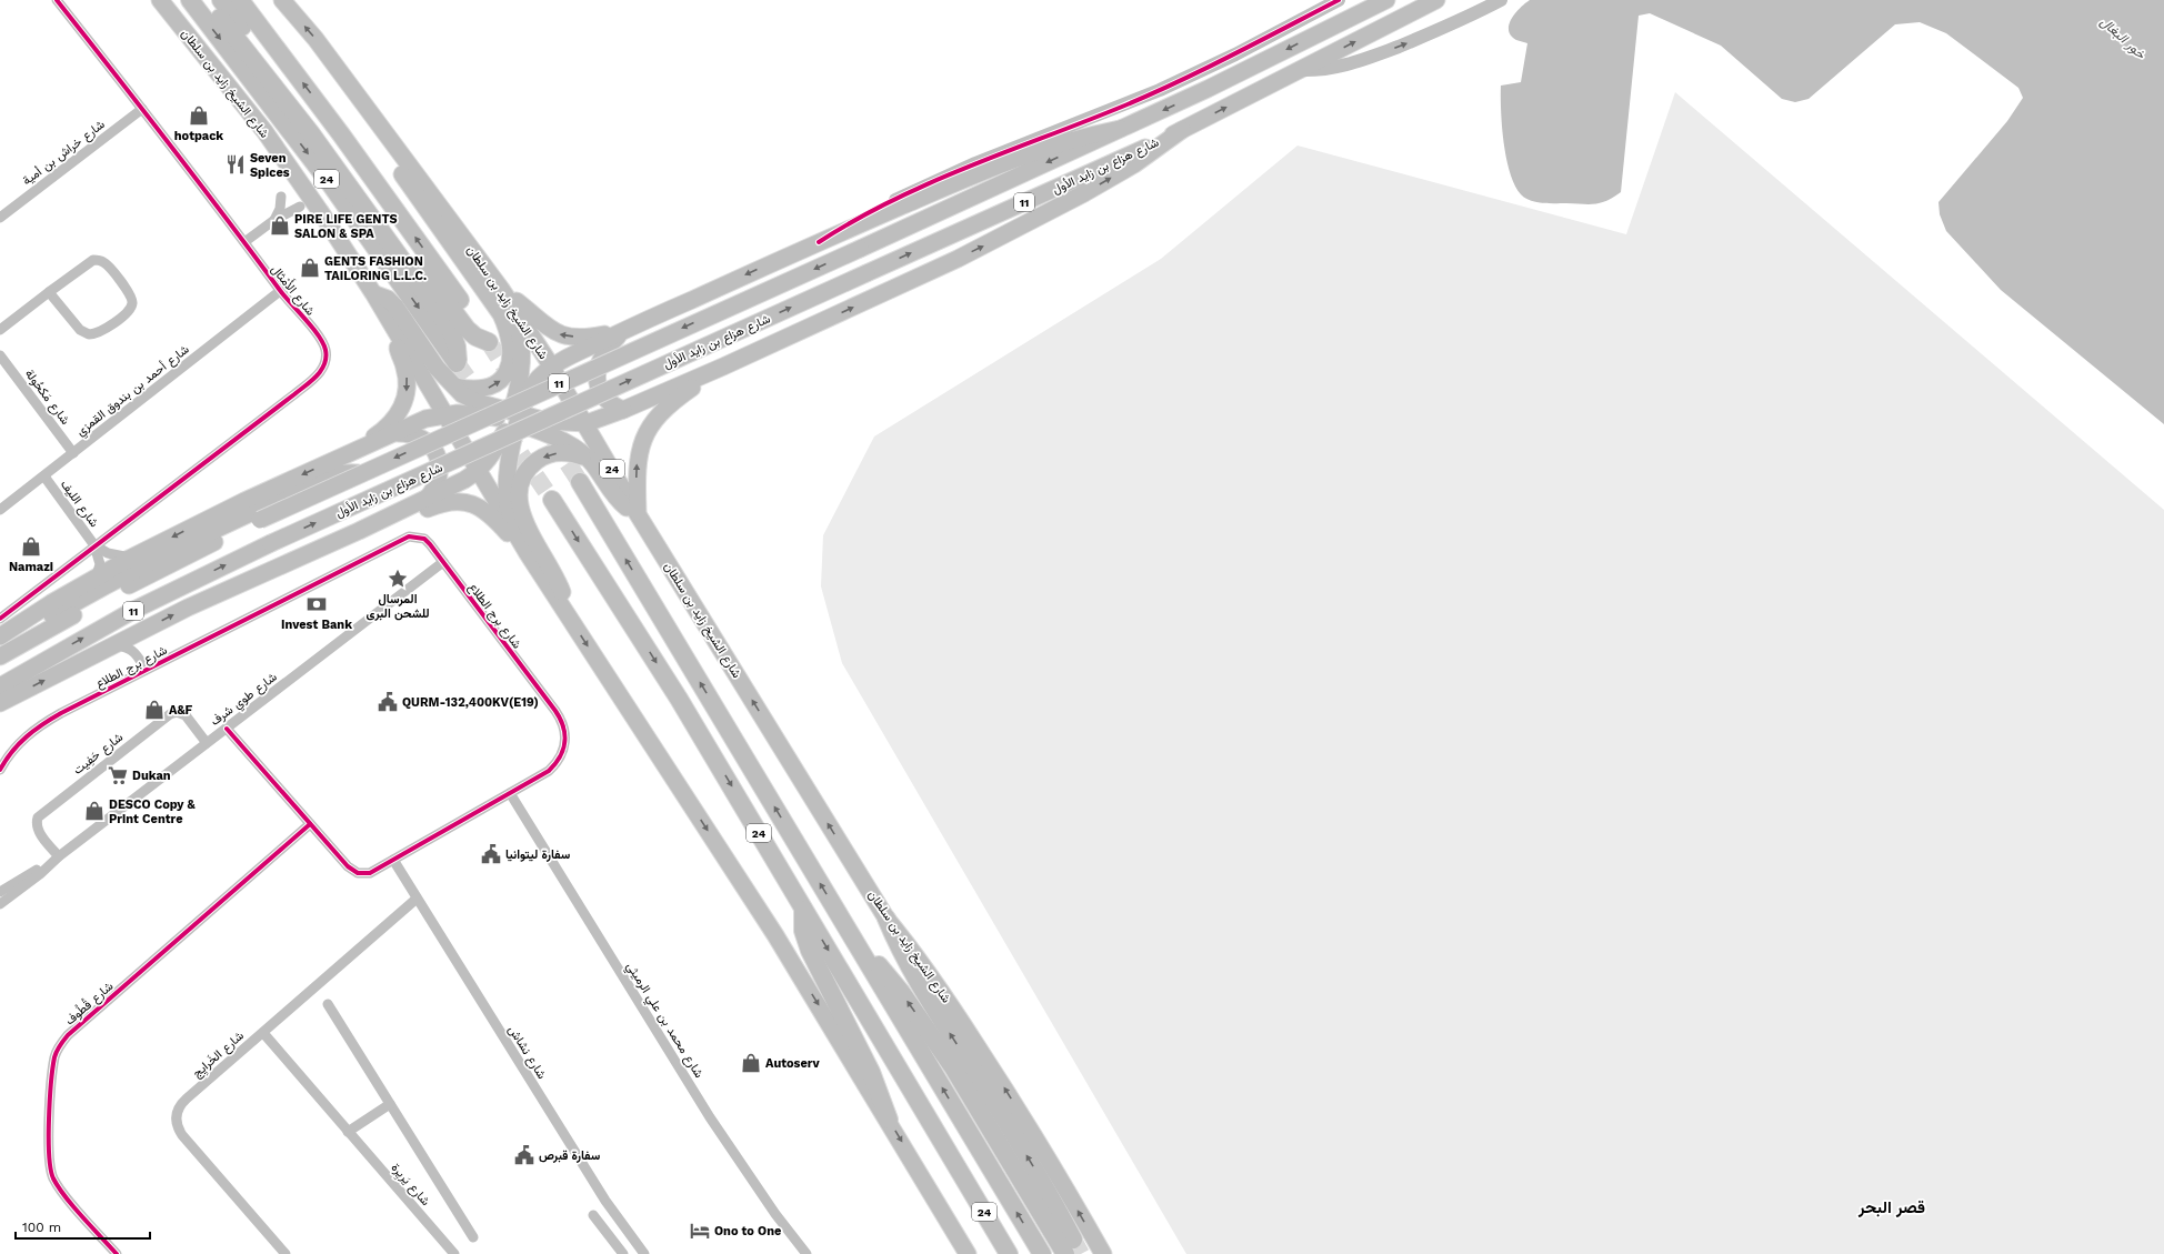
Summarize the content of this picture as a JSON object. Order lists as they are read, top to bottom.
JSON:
{
  "streets": {
    "highway": ["شارع الشيخ زايد بن سلطان", "24"],
    "main road": ["شارع هزاع بن زايد الأول", "11"],
    "street": [
      "شارع خراش بن أمية",
      "شارع الأَمْثال",
      "شارع أحمد بن بندوق القمزي",
      "شارع مَكحُولة",
      "شارع الليف",
      "شارع برج الطلاع",
      "شارع طوي شرف",
      "شارع حَفِيت",
      "شارع قُطُوف",
      "شارع محمد بن علي الرميثي",
      "شارع نشاش",
      "شارع الخَرايِج",
      "شارع يَريِرة"
    ]
  },
  "crossings": [
    ["شارع الشيخ زايد بن سلطان", "24"],
    ["شارع خراش بن أمية", "شارع الأَمْثال"],
    ["شارع الأَمْثال", "شارع أحمد بن بندوق القمزي"],
    ["شارع الأَمْثال", "شارع الليف"],
    ["شارع أحمد بن بندوق القمزي", "شارع مَكحُولة"],
    ["شارع أحمد بن بندوق القمزي", "شارع الليف"],
    ["شارع برج الطلاع", "شارع طوي شرف"],
    ["شارع برج الطلاع", "شارع قُطُوف"],
    ["شارع برج الطلاع", "شارع محمد بن علي الرميثي"],
    ["شارع برج الطلاع", "شارع نشاش"],
    ["شارع طوي شرف", "شارع حَفِيت"],
    ["شارع نشاش", "شارع الخَرايِج"],
    ["شارع الخَرايِج", "شارع يَريِرة"]
  ],
  "districts": ["قصر البحر"],
  "water": ["خور البغال"],
  "places": {
    "shop": [
      "hotpack",
      "PIRE LIFE GENTS SALON & SPA",
      "GENTS FASHION TAILORING L.L.C.",
      "Namazi",
      "A&F",
      "DESCO Copy & Print Centre",
      "Autoserv"
    ],
    "restaurant": ["Seven Spices"],
    "place": ["المرسال للشحن البرى"],
    "bank": ["Invest Bank"],
    "public building": ["QURM-132,400KV(E19)", "سفارة ليتوانيا", "سفارة قبرص"],
    "supermarket": ["Dukan"],
    "hotel": ["Ono to One"]
  },
  "scale_bar": "100 m"
}
